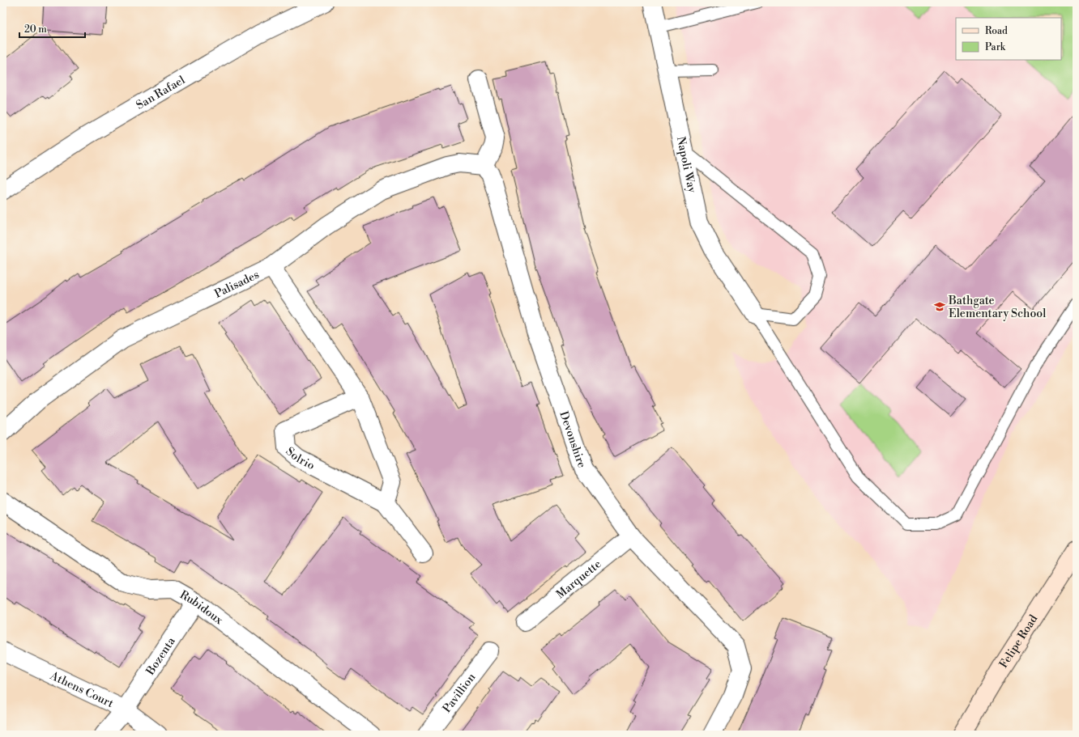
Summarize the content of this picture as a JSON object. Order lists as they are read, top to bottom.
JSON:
{
  "streets": {
    "main road": ["Felipe Road"],
    "street": [
      "San Rafael",
      "Napoli Way",
      "Palisades",
      "Devonshire",
      "Solrio",
      "Marquette",
      "Rubidoux",
      "Bozenta",
      "Athens Court",
      "Pavillion"
    ]
  },
  "crossings": [
    ["Palisades", "Devonshire"],
    ["Devonshire", "Marquette"],
    ["Rubidoux", "Bozenta"],
    ["Bozenta", "Athens Court"]
  ],
  "places": {
    "school or university": ["Bathgate Elementary School"]
  },
  "legend": ["Road", "Park"],
  "scale_bar": "20 m"
}
